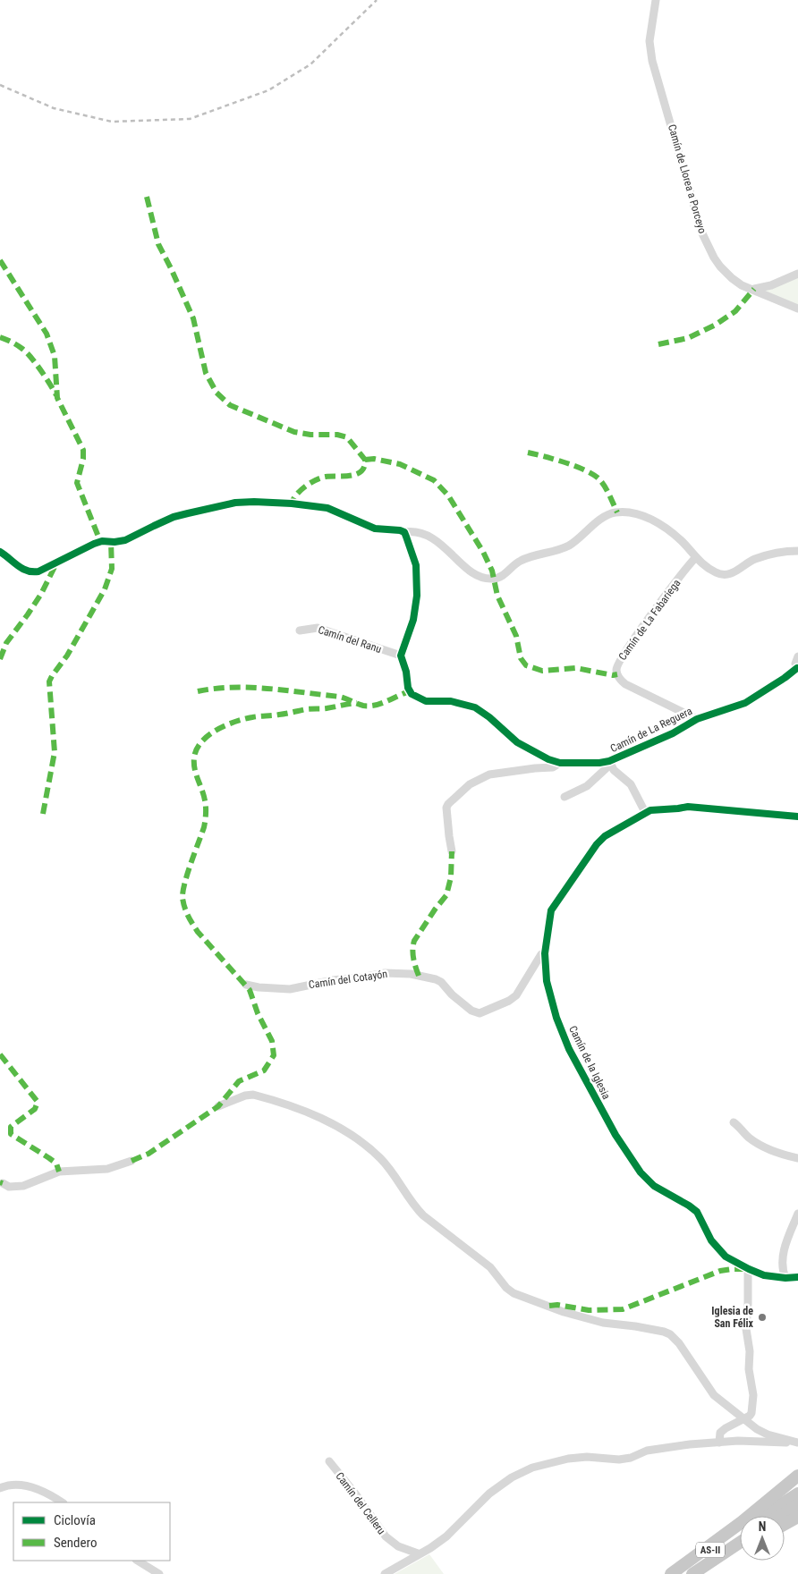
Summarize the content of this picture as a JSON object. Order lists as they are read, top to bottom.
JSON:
{
  "streets": {
    "highway": ["AS-II"],
    "street": [
      "Camín de Llorea a Porceyo",
      "Camín de La Fabariega",
      "Camín del Ranu",
      "Camín de La Reguera",
      "Camín del Cotayón",
      "Camín de la Iglesia",
      "Camín del Celleru"
    ]
  },
  "crossings": [
    ["Camín de La Fabariega", "Camín de La Reguera"],
    ["Camín del Ranu", "Camín de La Reguera"],
    ["Camín del Cotayón", "Camín de la Iglesia"]
  ],
  "places": ["Iglesia de San Félix"],
  "legend": ["Ciclovía", "Sendero"],
  "north": "top"
}
